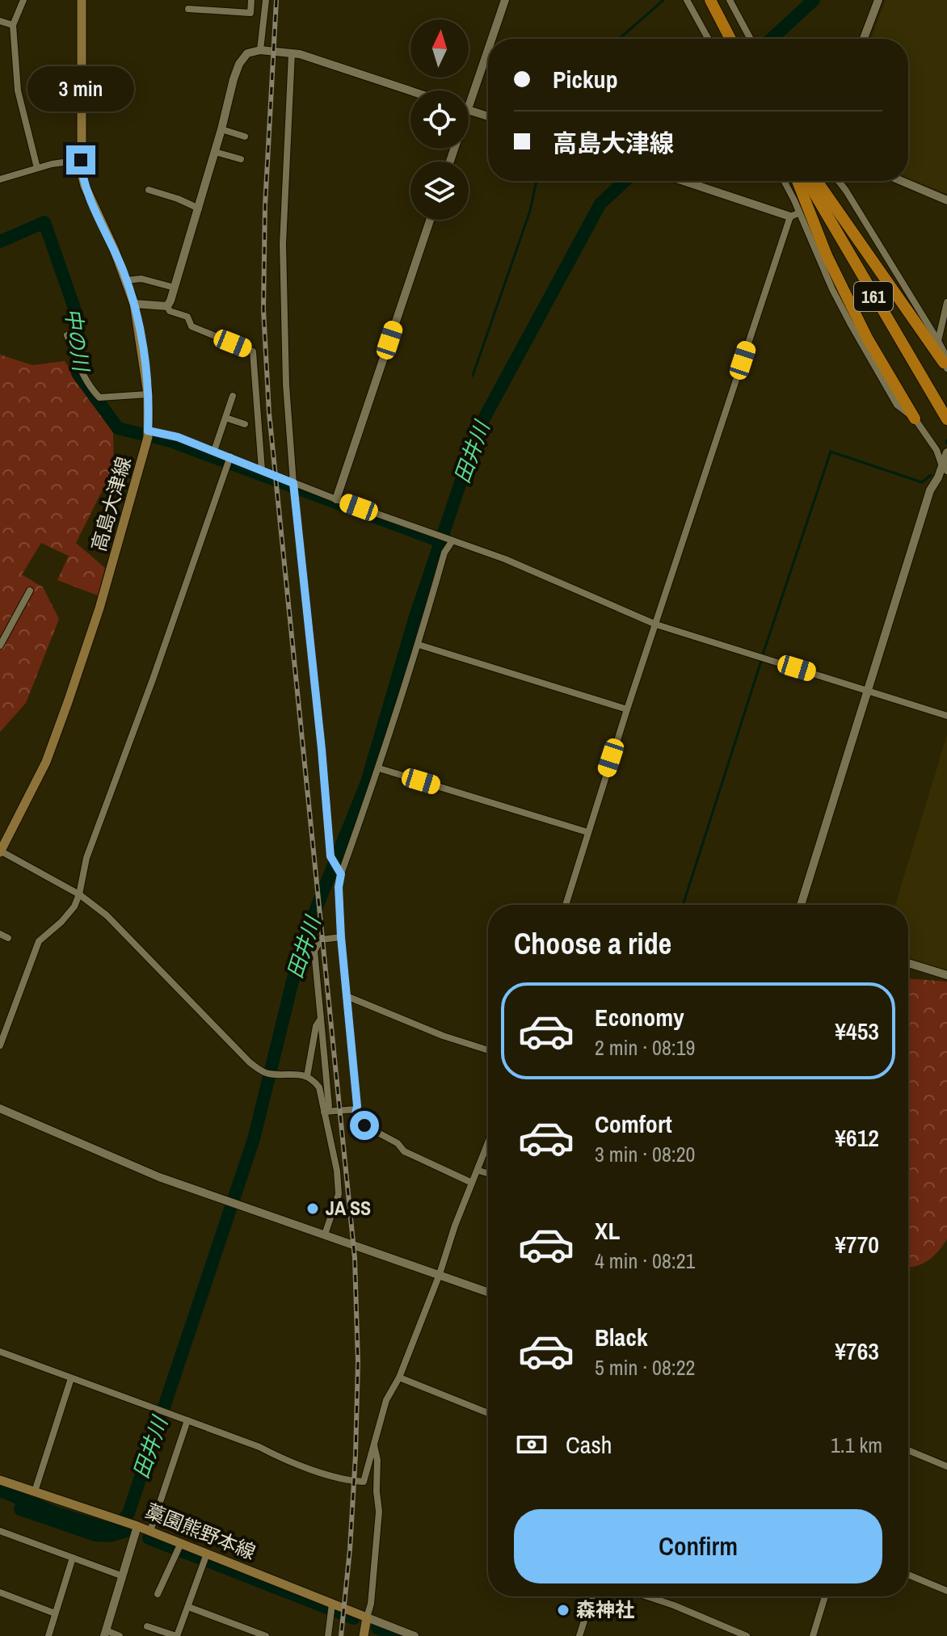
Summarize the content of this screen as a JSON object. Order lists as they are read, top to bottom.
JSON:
{
  "streets": {
    "highway": ["161"],
    "main road": ["高島大津線", "藁園熊野本線"]
  },
  "water": ["中の川", "田井川"],
  "places": ["JA SS", "森神社"],
  "north": "top",
  "page": {
    "banner": ["Pickup", "高島大津線"],
    "bubble": "3 min",
    "heading": "Choose a ride",
    "list": [
      {
        "name": "Economy",
        "note": "2 min · 08:19",
        "value": "¥453"
      },
      {
        "name": "Comfort",
        "note": "3 min · 08:20",
        "value": "¥612"
      },
      {
        "name": "XL",
        "note": "4 min · 08:21",
        "value": "¥770"
      },
      {
        "name": "Black",
        "note": "5 min · 08:22",
        "value": "¥763"
      }
    ],
    "pay": ["Cash", "1.1 km"],
    "buttons": "Confirm"
  }
}
